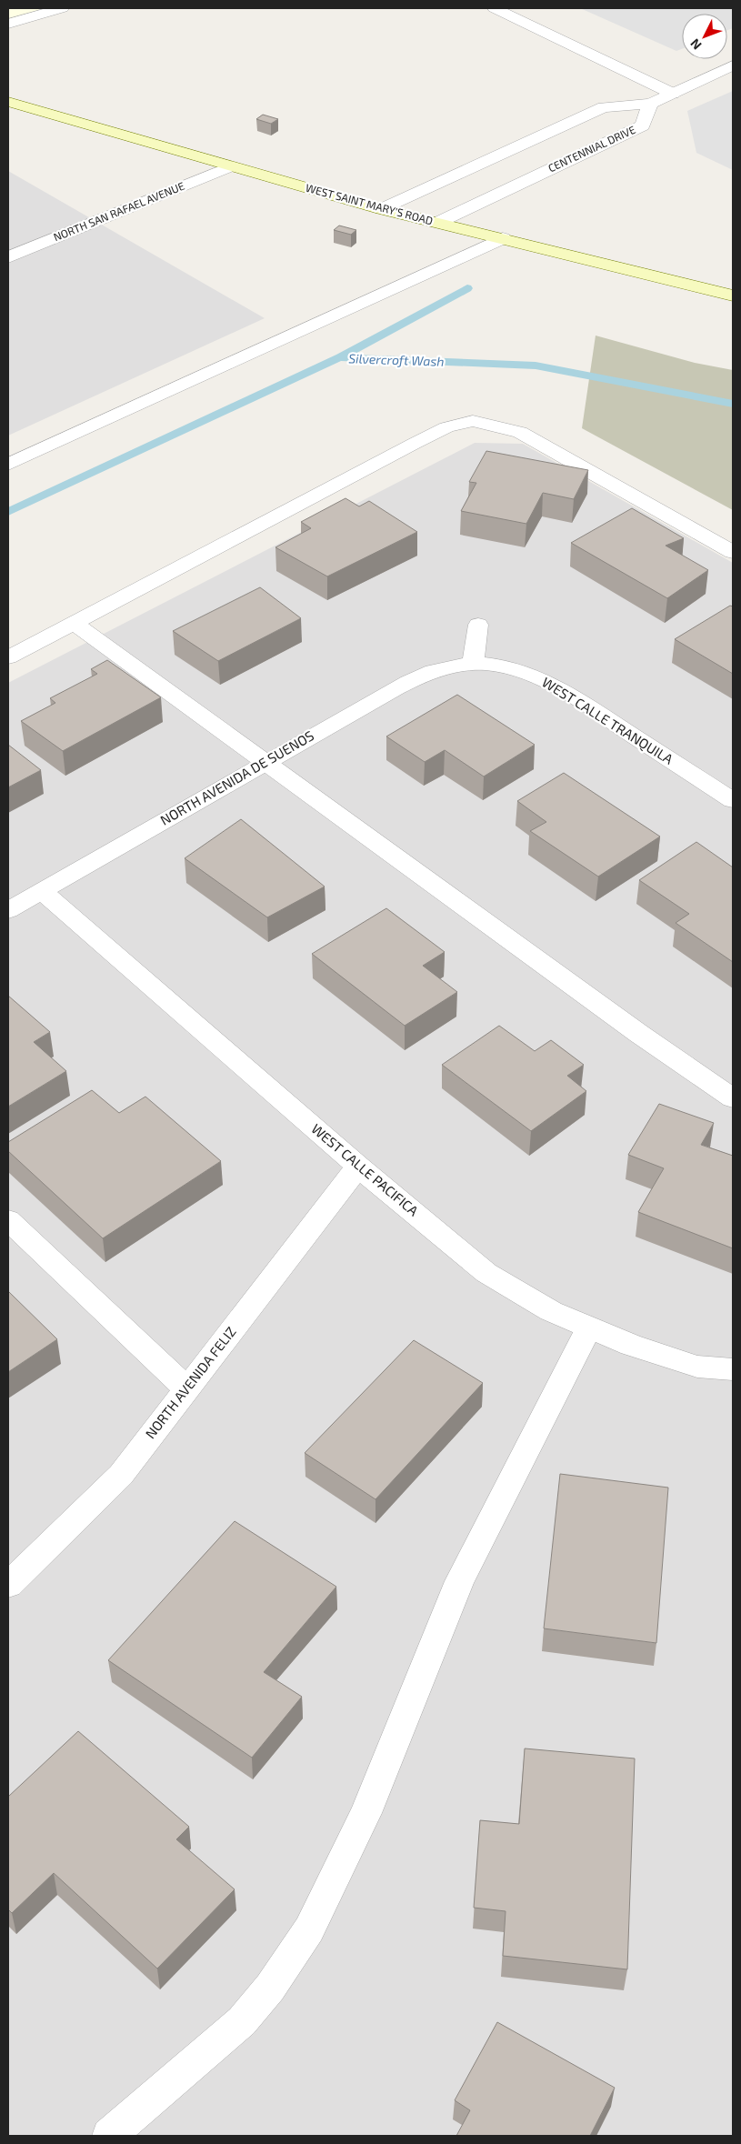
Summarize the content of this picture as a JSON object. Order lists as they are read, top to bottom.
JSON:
{
  "streets": {
    "main road": ["WEST SAINT MARY'S ROAD"],
    "street": [
      "CENTENNIAL DRIVE",
      "NORTH SAN RAFAEL AVENUE",
      "WEST CALLE TRANQUILA",
      "NORTH AVENIDA DE SUENOS",
      "WEST CALLE PACIFICA",
      "NORTH AVENIDA FELIZ"
    ]
  },
  "crossings": [
    ["CENTENNIAL DRIVE", "WEST SAINT MARY'S ROAD"],
    ["WEST SAINT MARY'S ROAD", "NORTH SAN RAFAEL AVENUE"],
    ["WEST CALLE TRANQUILA", "NORTH AVENIDA DE SUENOS"],
    ["NORTH AVENIDA DE SUENOS", "WEST CALLE PACIFICA"],
    ["WEST CALLE PACIFICA", "NORTH AVENIDA FELIZ"]
  ],
  "water": ["Silvercroft Wash"],
  "north": "bottom left"
}
